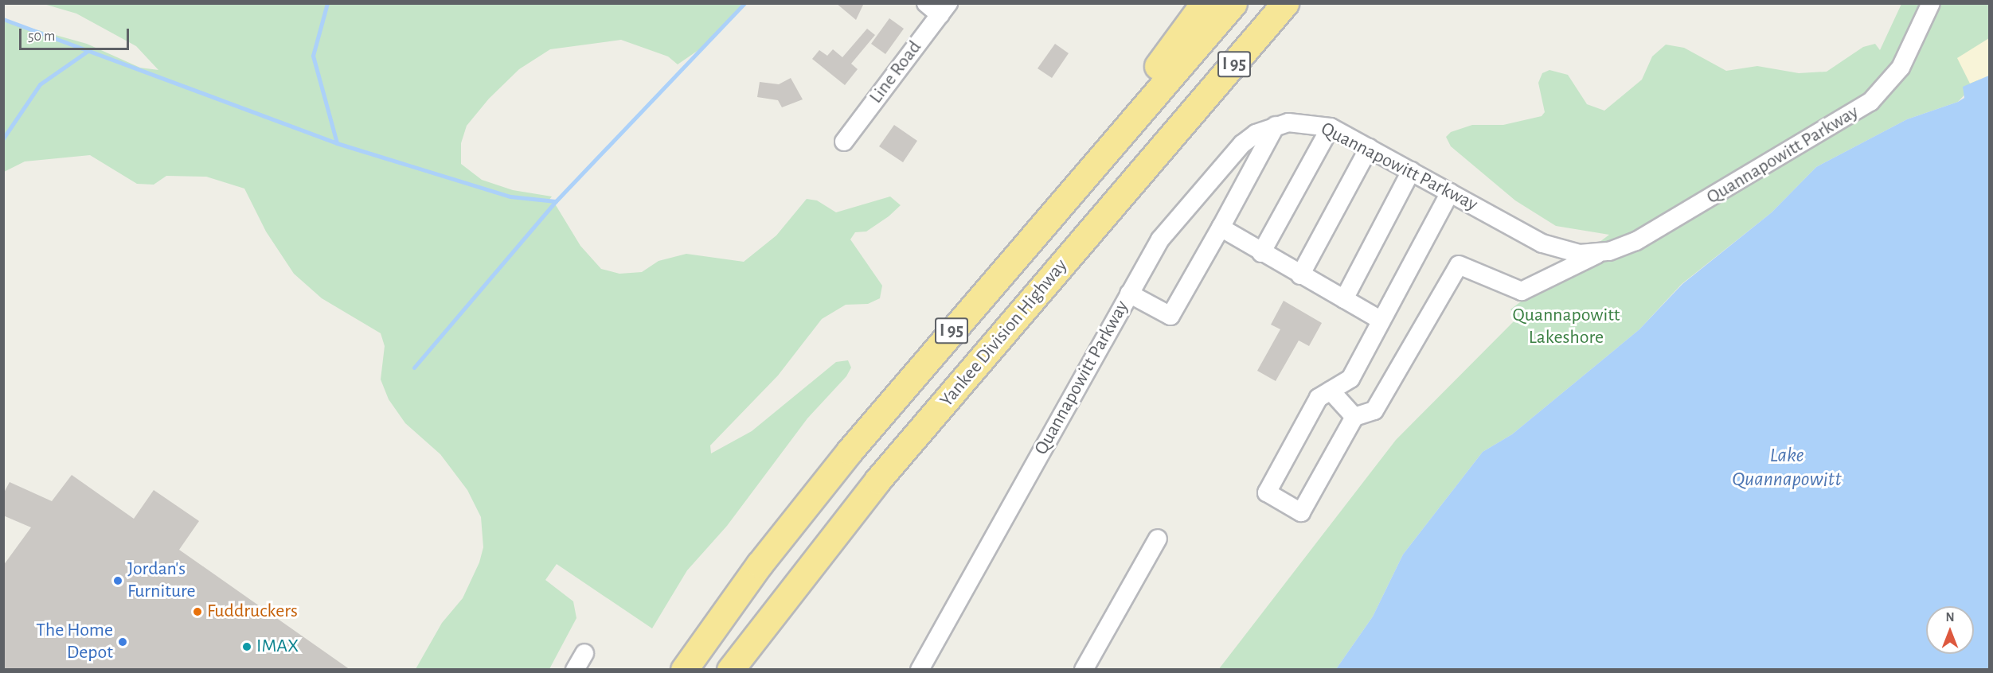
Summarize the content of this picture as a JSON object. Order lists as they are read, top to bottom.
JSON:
{
  "streets": {
    "highway": ["I 95", "Yankee Division Highway"],
    "street": ["Line Road", "Quannapowitt Parkway"]
  },
  "water": ["Lake Quannapowitt"],
  "parks": ["Quannapowitt Lakeshore"],
  "places": [
    "Jordan's Furniture",
    "Fuddruckers",
    "The Home Depot",
    "IMAX"
  ],
  "scale_bar": "50 m",
  "north": "top"
}
